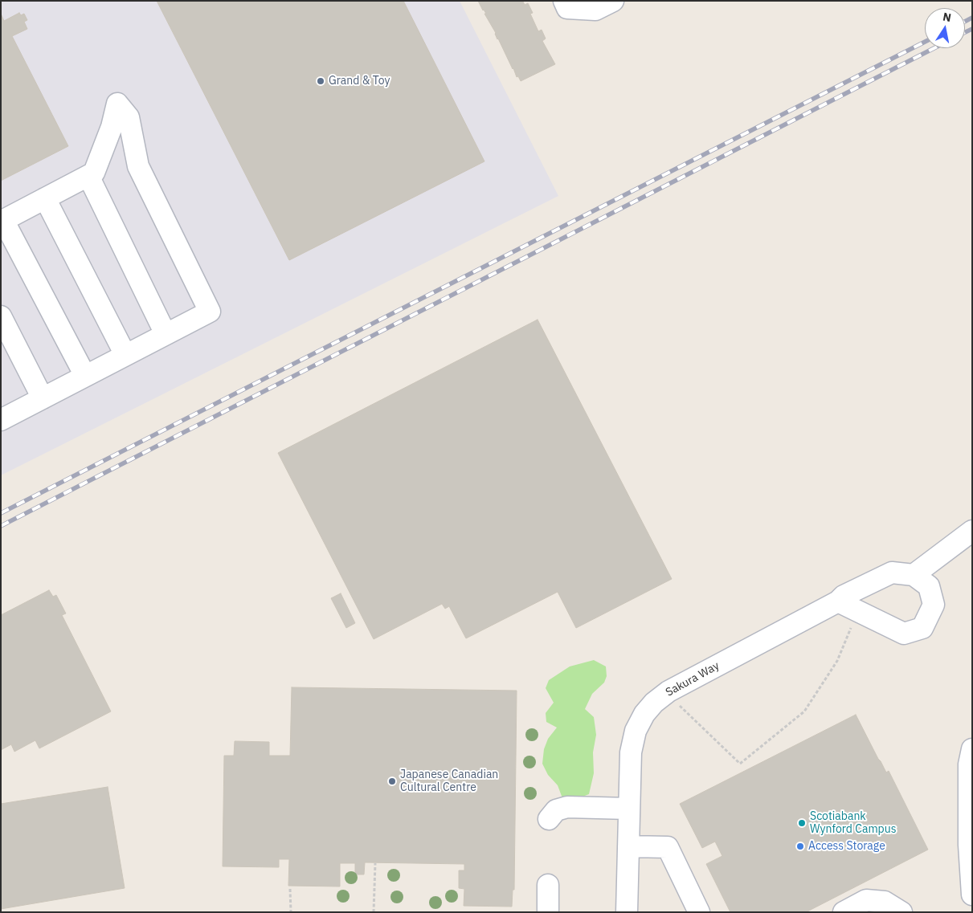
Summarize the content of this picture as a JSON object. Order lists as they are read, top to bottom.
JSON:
{
  "streets": {
    "street": ["Sakura Way"]
  },
  "places": [
    "Grand & Toy",
    "Japanese Canadian Cultural Centre",
    "Scotiabank Wynford Campus",
    "Access Storage"
  ],
  "north": "top"
}
